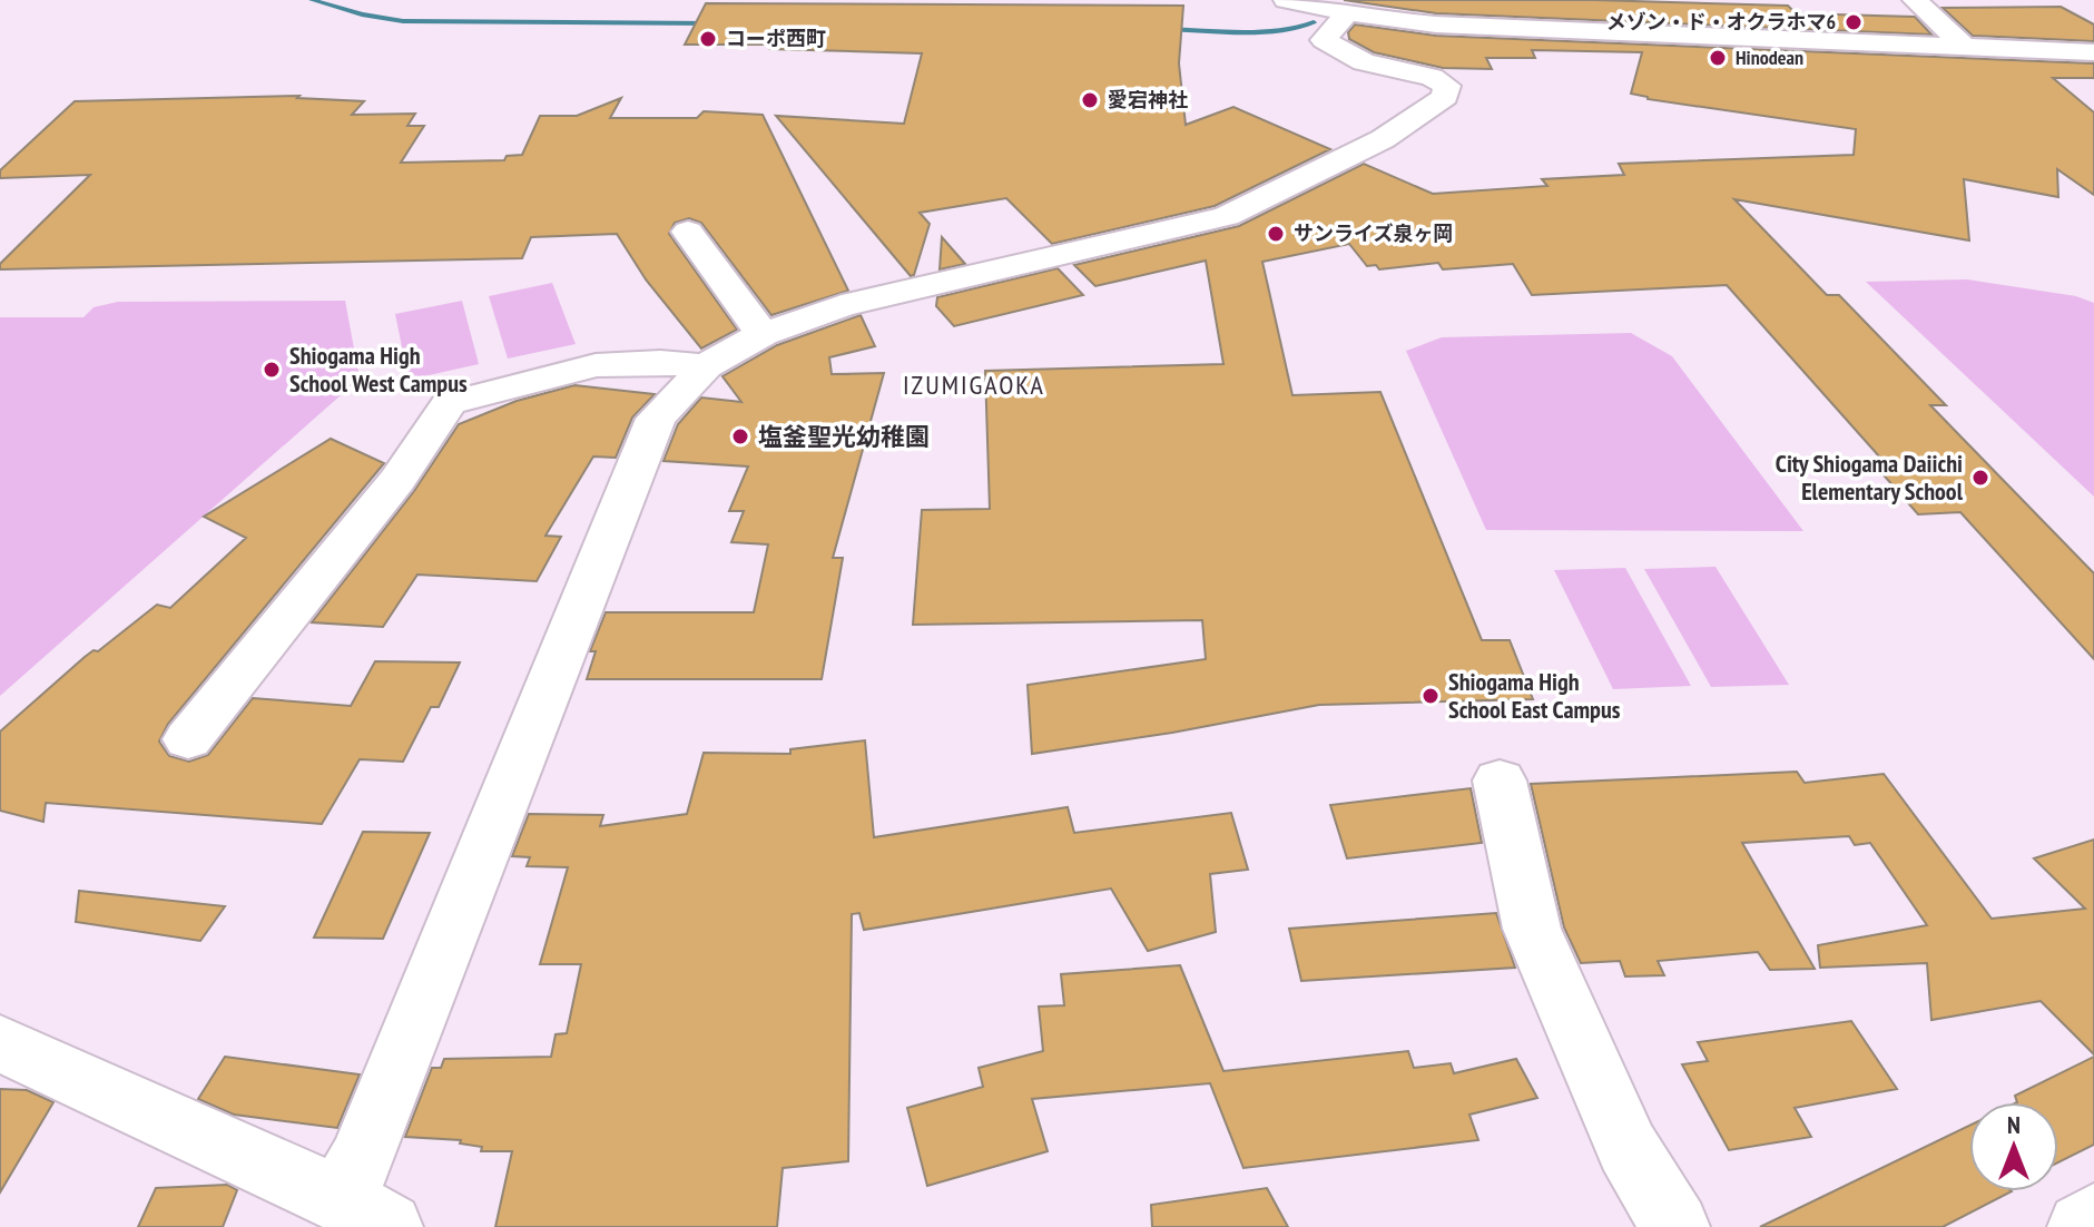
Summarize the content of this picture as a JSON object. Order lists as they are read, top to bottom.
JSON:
{
  "districts": ["IZUMIGAOKA"],
  "places": [
    "メゾン・ド・オクラホマ6",
    "コーポ西町",
    "Hinodean",
    "愛宕神社",
    "サンライズ泉ヶ岡",
    "Shiogama High School West Campus",
    "塩釜聖光幼稚園",
    "City Shiogama Daiichi Elementary School",
    "Shiogama High School East Campus"
  ],
  "north": "top"
}
